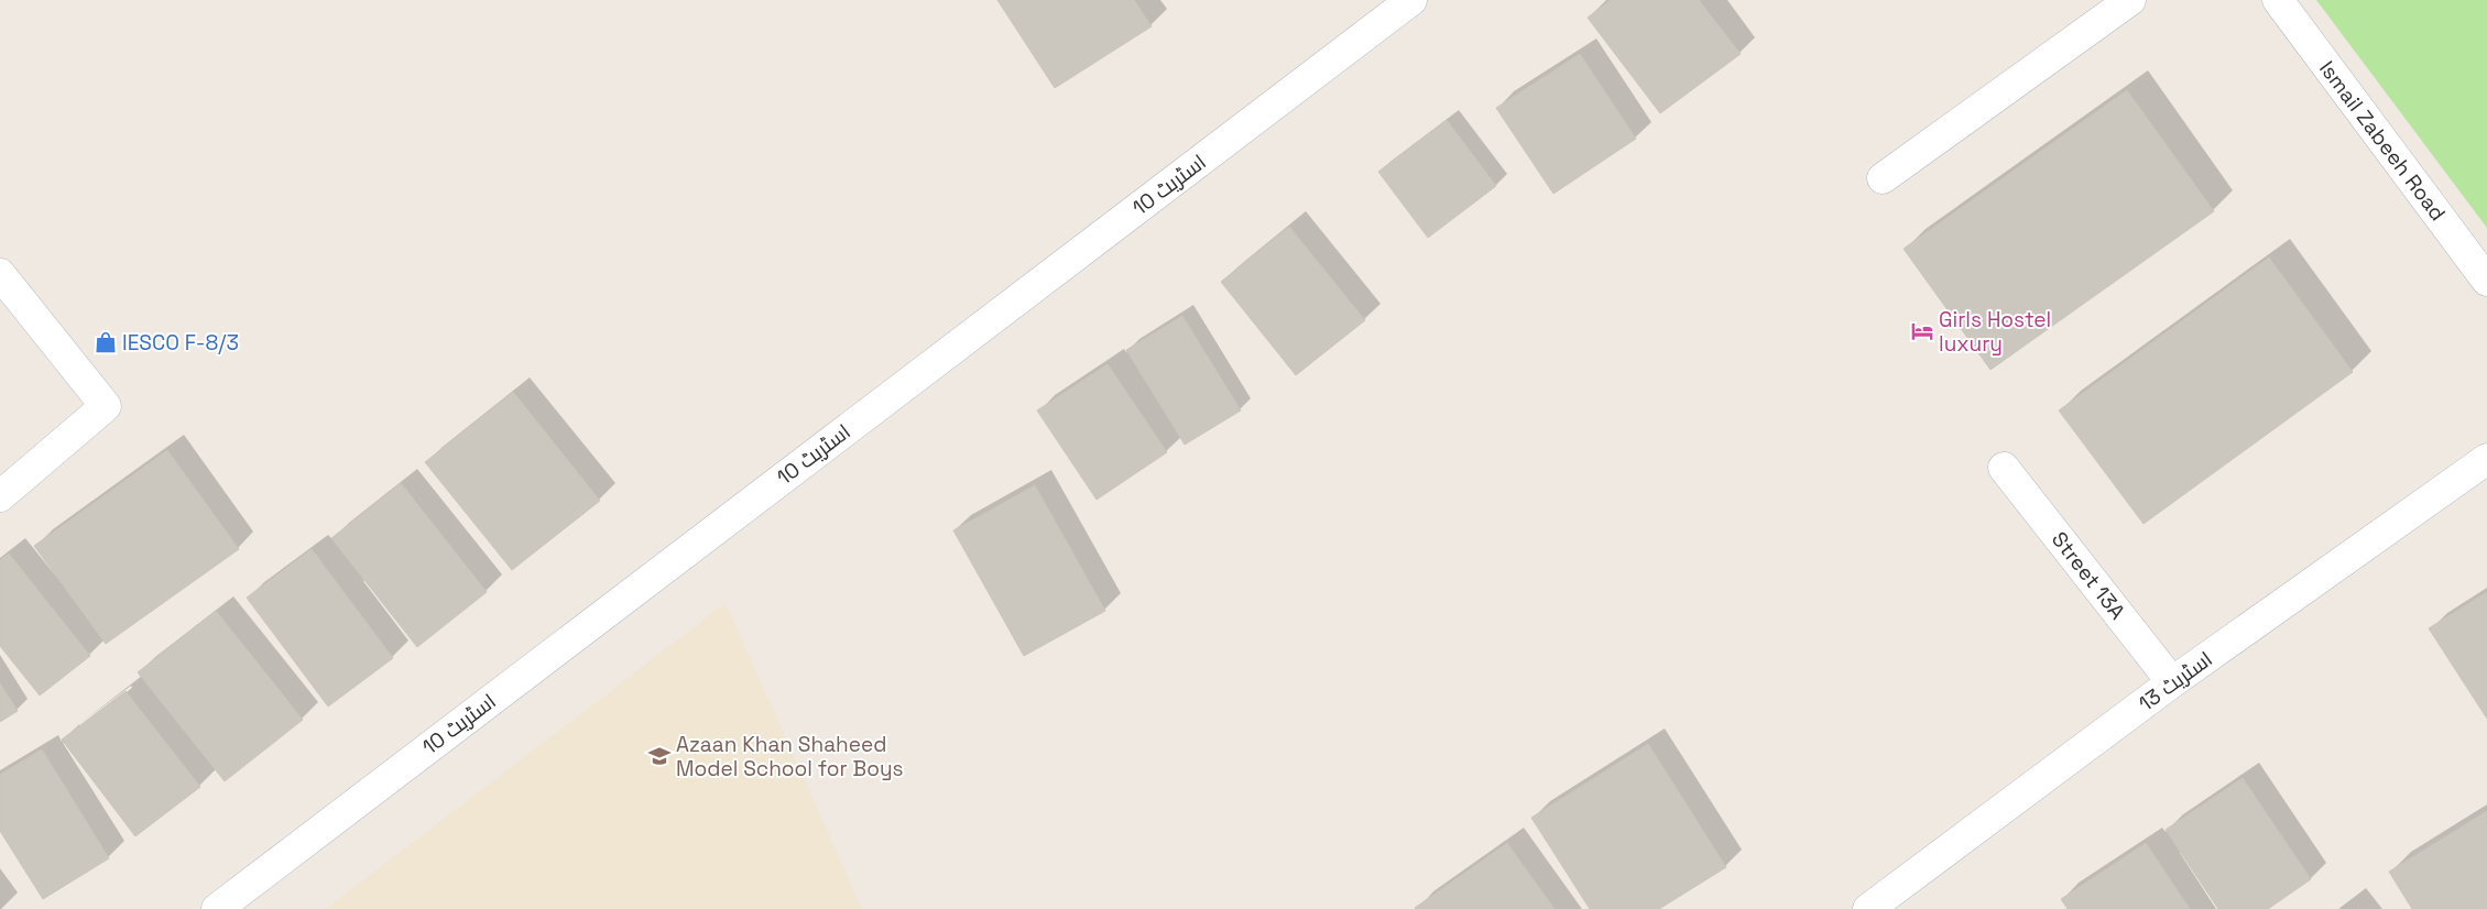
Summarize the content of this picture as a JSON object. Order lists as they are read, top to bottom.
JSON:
{
  "streets": {
    "street": [
      "Ismail Zabeeh Road",
      "اسٹریٹ 10",
      "Street 13A",
      "اسٹریٹ 13"
    ]
  },
  "crossings": [
    ["Street 13A", "اسٹریٹ 13"]
  ],
  "places": {
    "hotel": ["Girls Hostel luxury"],
    "shop": ["IESCO F-8/3"],
    "school or university": ["Azaan Khan Shaheed Model School for Boys"]
  }
}
